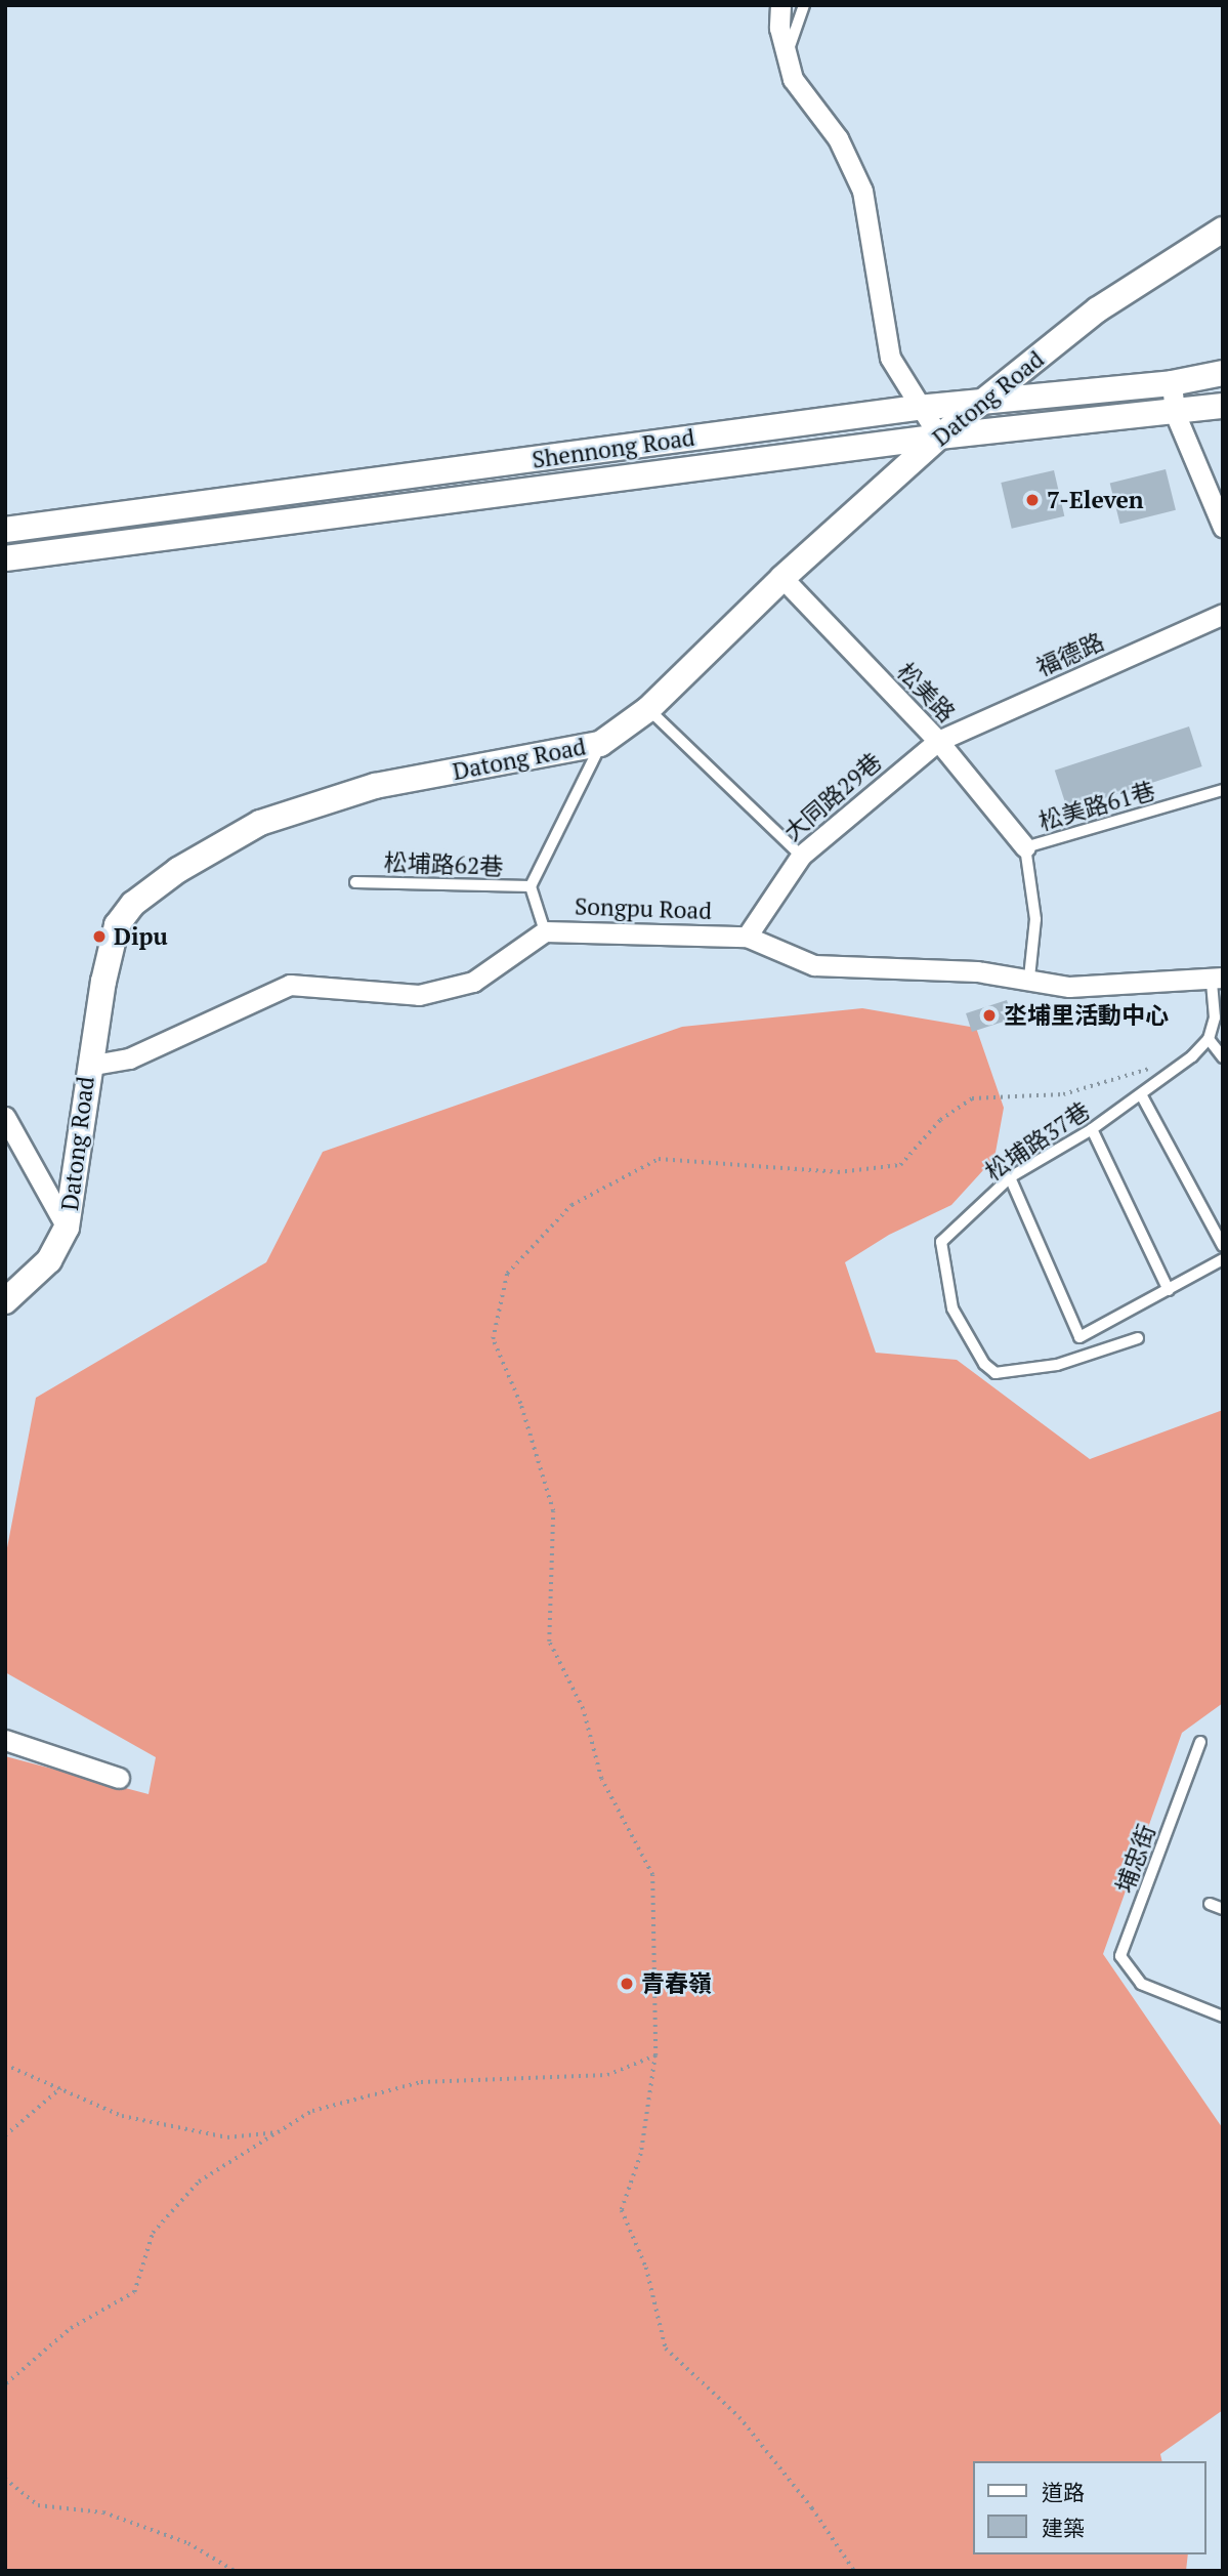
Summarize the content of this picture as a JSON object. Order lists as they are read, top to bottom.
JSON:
{
  "streets": {
    "street": [
      "Datong Road",
      "Shennong Road",
      "福德路",
      "松美路",
      "大同路29巷",
      "Songpu Road"
    ],
    "lane": [
      "松美路61巷",
      "松埔路62巷",
      "松埔路37巷",
      "埔忠街"
    ]
  },
  "crossings": [
    ["Datong Road", "Shennong Road"],
    ["Datong Road", "松美路"],
    ["Datong Road", "松埔路62巷"],
    ["Datong Road", "Songpu Road"],
    ["福德路", "松美路"],
    ["福德路", "大同路29巷"],
    ["松美路", "大同路29巷"],
    ["松美路", "松美路61巷"],
    ["大同路29巷", "Songpu Road"],
    ["松美路61巷", "Songpu Road"],
    ["松埔路62巷", "Songpu Road"]
  ],
  "places": [
    "7-Eleven",
    "Dipu",
    "坔埔里活動中心",
    "青春嶺"
  ],
  "legend": ["道路", "建築"]
}
